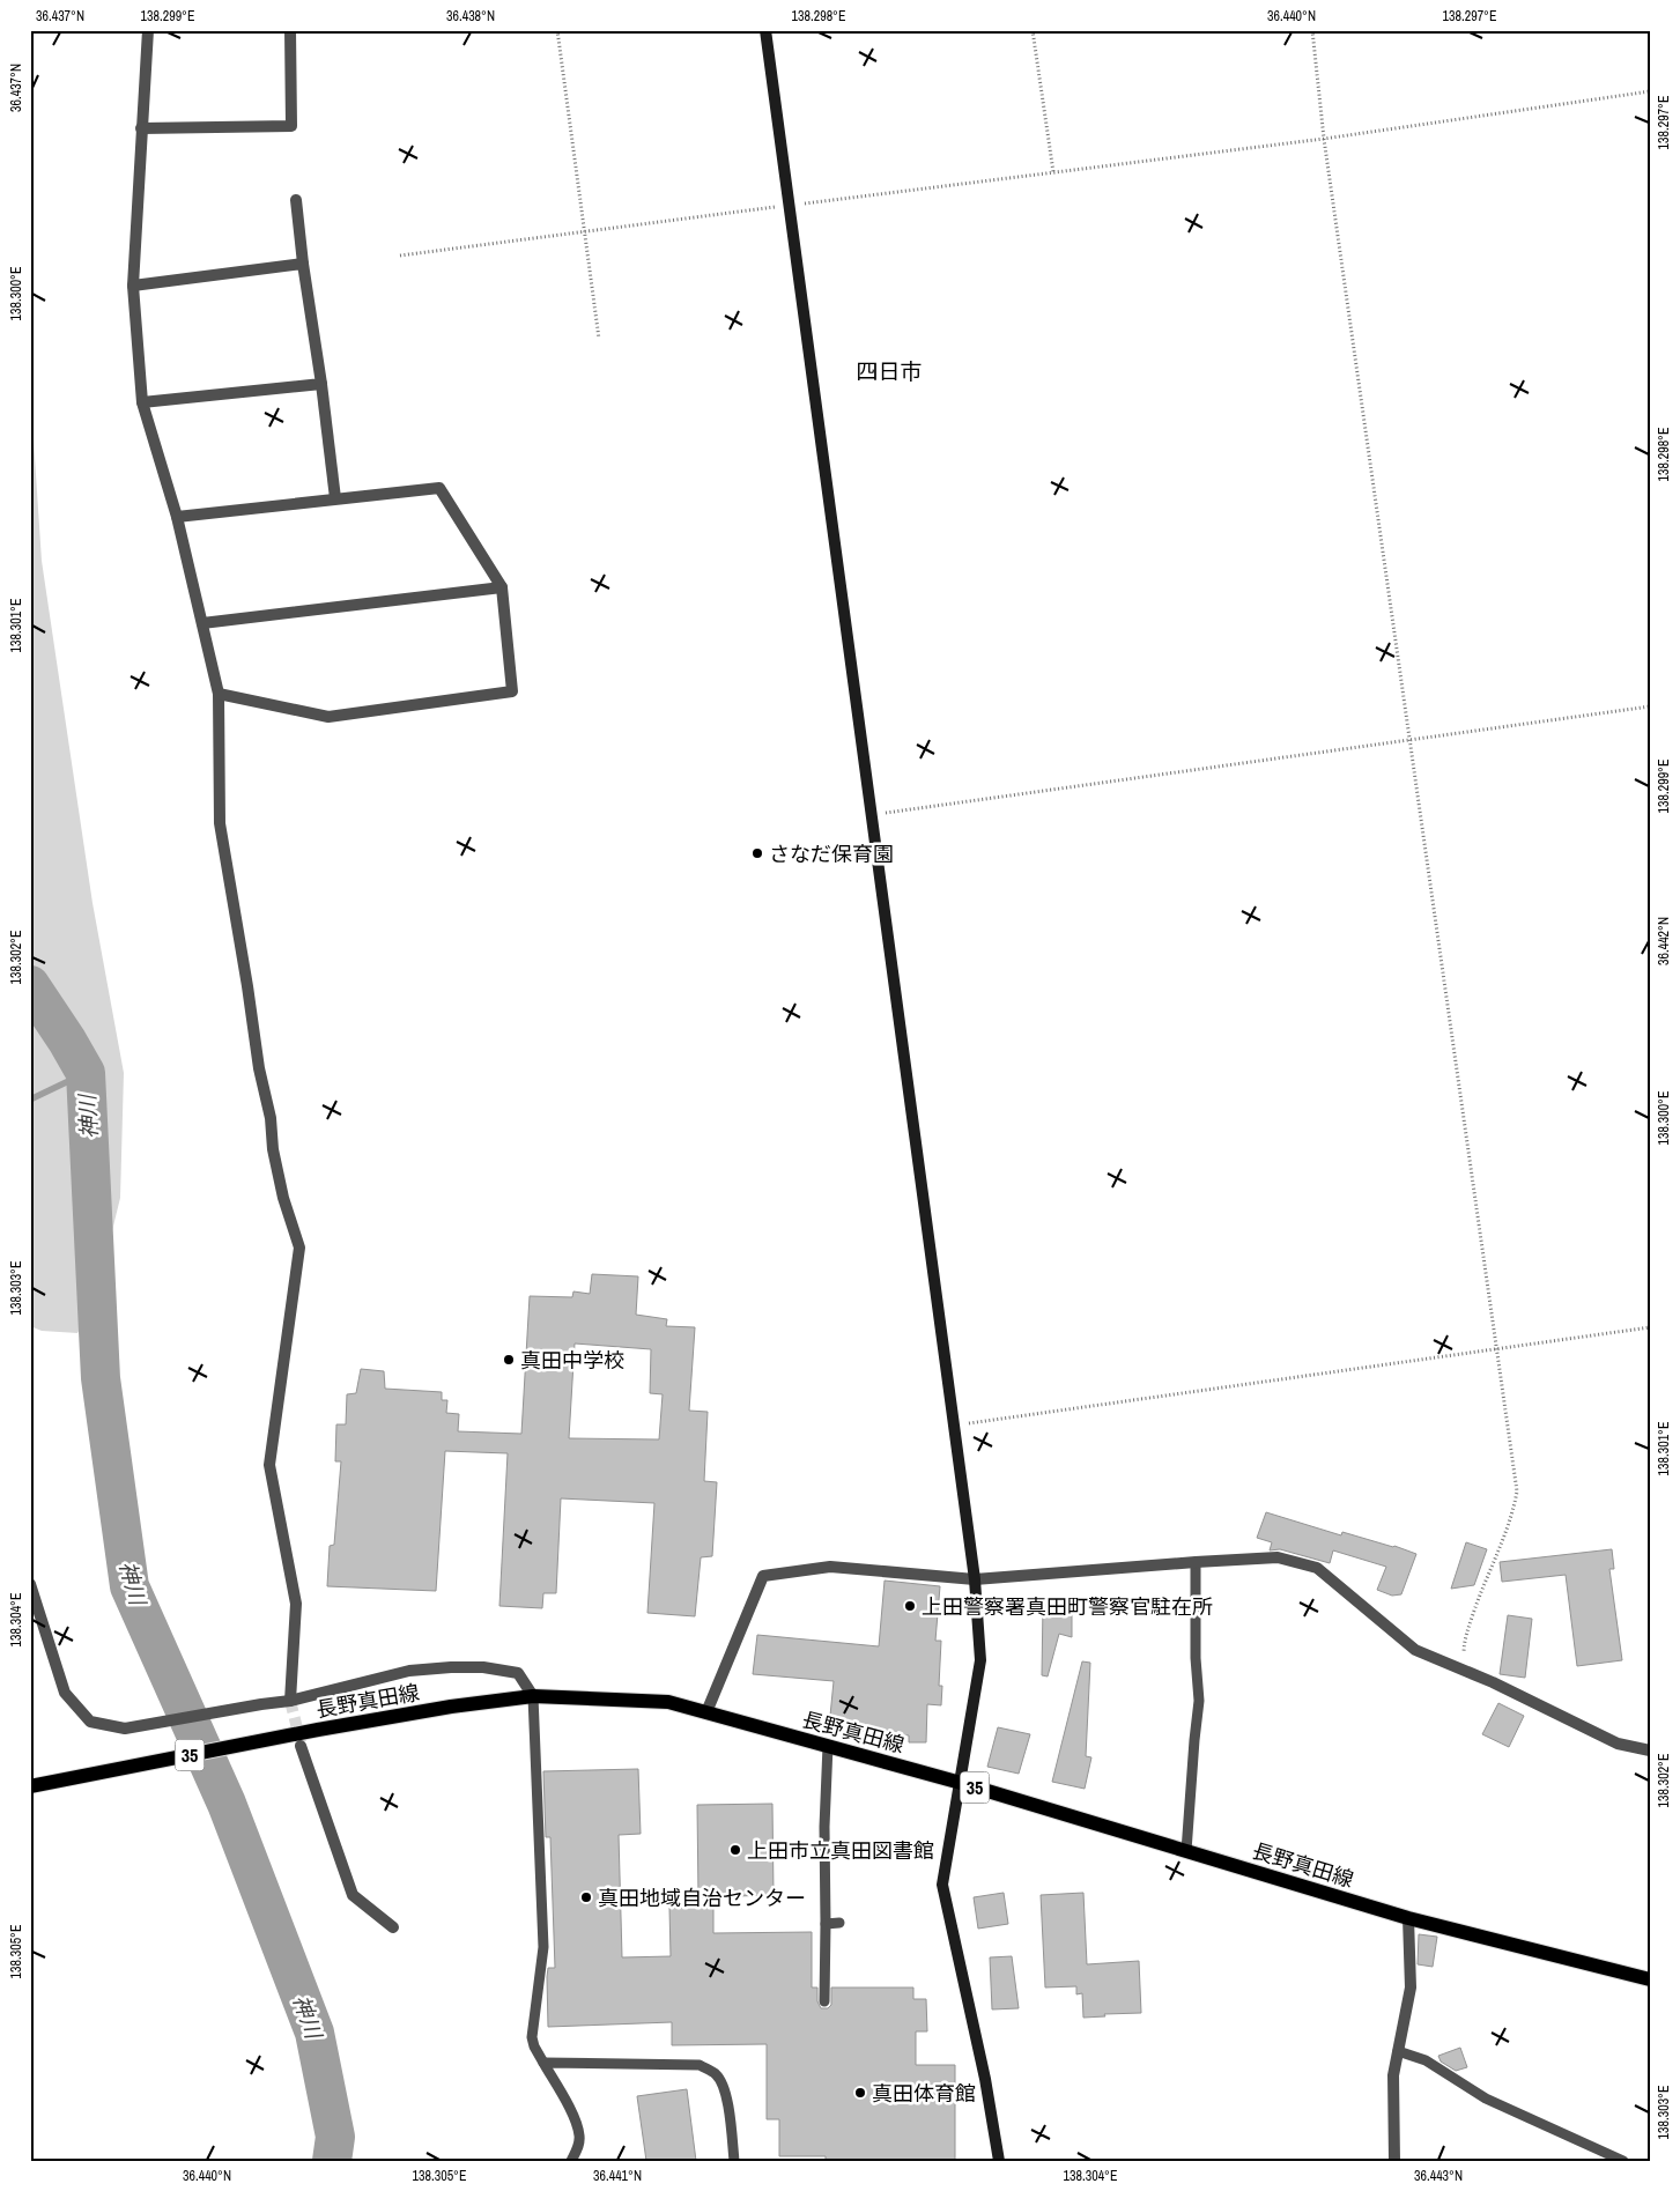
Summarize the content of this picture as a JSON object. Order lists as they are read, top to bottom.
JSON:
{
  "streets": {
    "main road": ["長野真田線", "35"]
  },
  "districts": ["四日市"],
  "water": ["神川"],
  "places": [
    "さなだ保育園",
    "真田中学校",
    "上田警察署真田町警察官駐在所",
    "上田市立真田図書館",
    "真田地域自治センター",
    "真田体育館"
  ],
  "coordinates": [
    "36.437°N",
    "138.299°E",
    "36.438°N",
    "138.298°E",
    "36.440°N",
    "138.297°E",
    "138.300°E",
    "138.301°E",
    "36.442°N",
    "138.302°E",
    "138.303°E",
    "138.304°E",
    "138.305°E",
    "36.441°N",
    "36.443°N"
  ]
}
